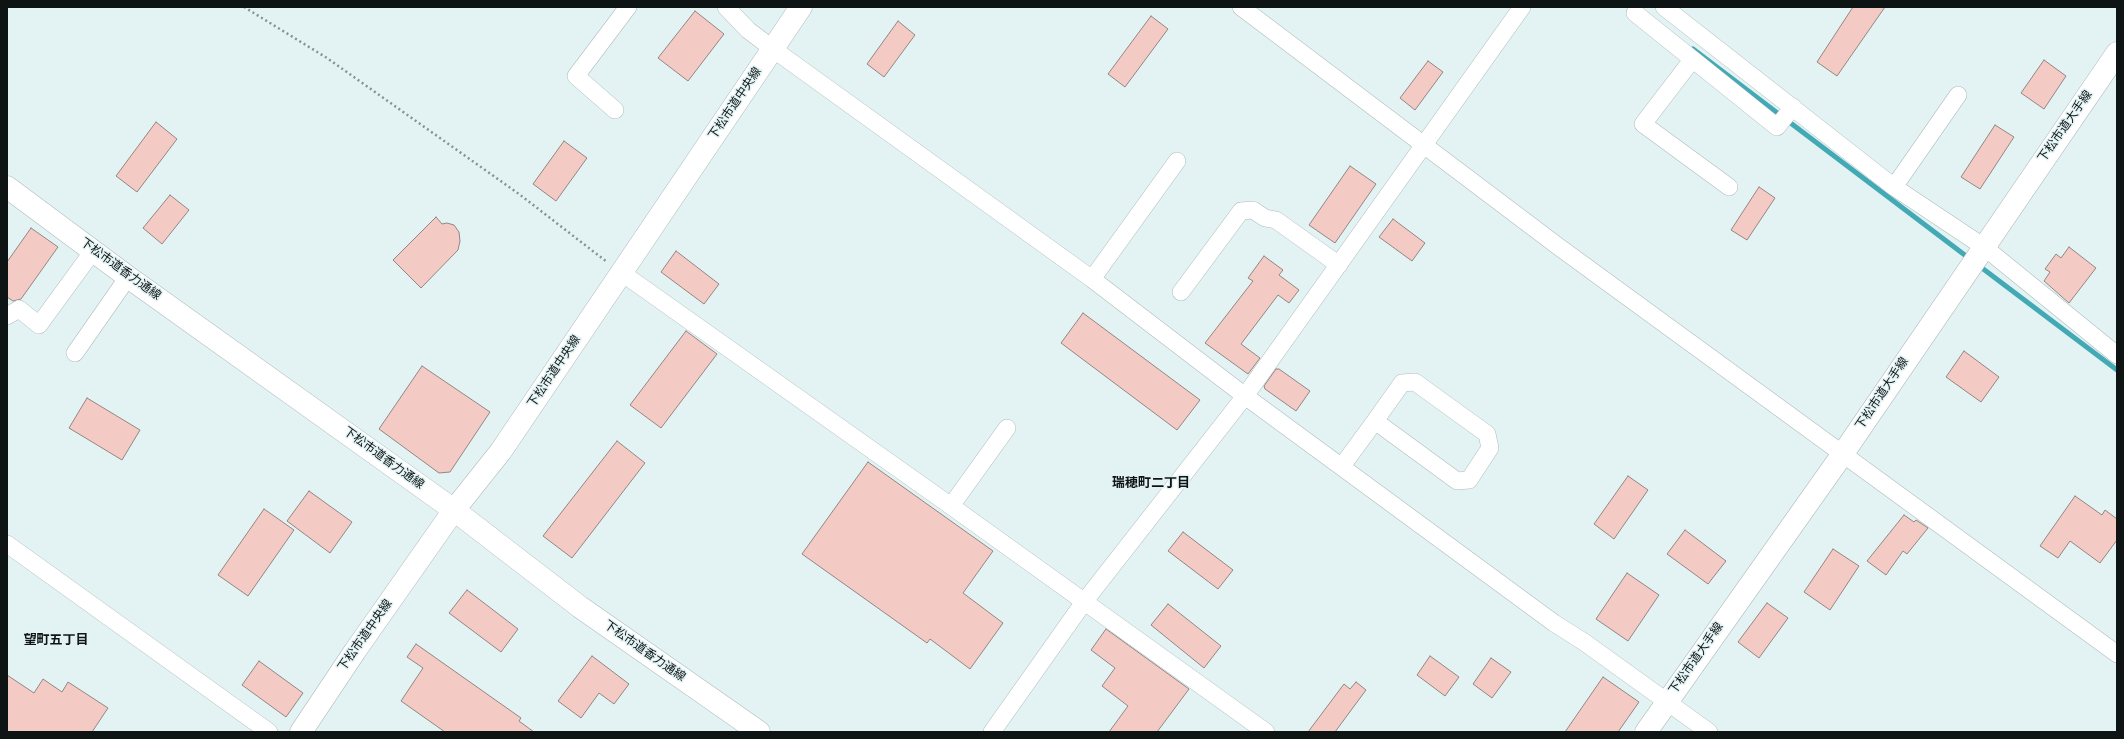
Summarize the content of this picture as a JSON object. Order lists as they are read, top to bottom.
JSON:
{
  "streets": {
    "street": ["下松市道中央線", "下松市道大手線", "下松市道香力通線"]
  },
  "crossings": [
    ["下松市道中央線", "下松市道香力通線"]
  ],
  "districts": ["瑞穂町二丁目", "望町五丁目"]
}
